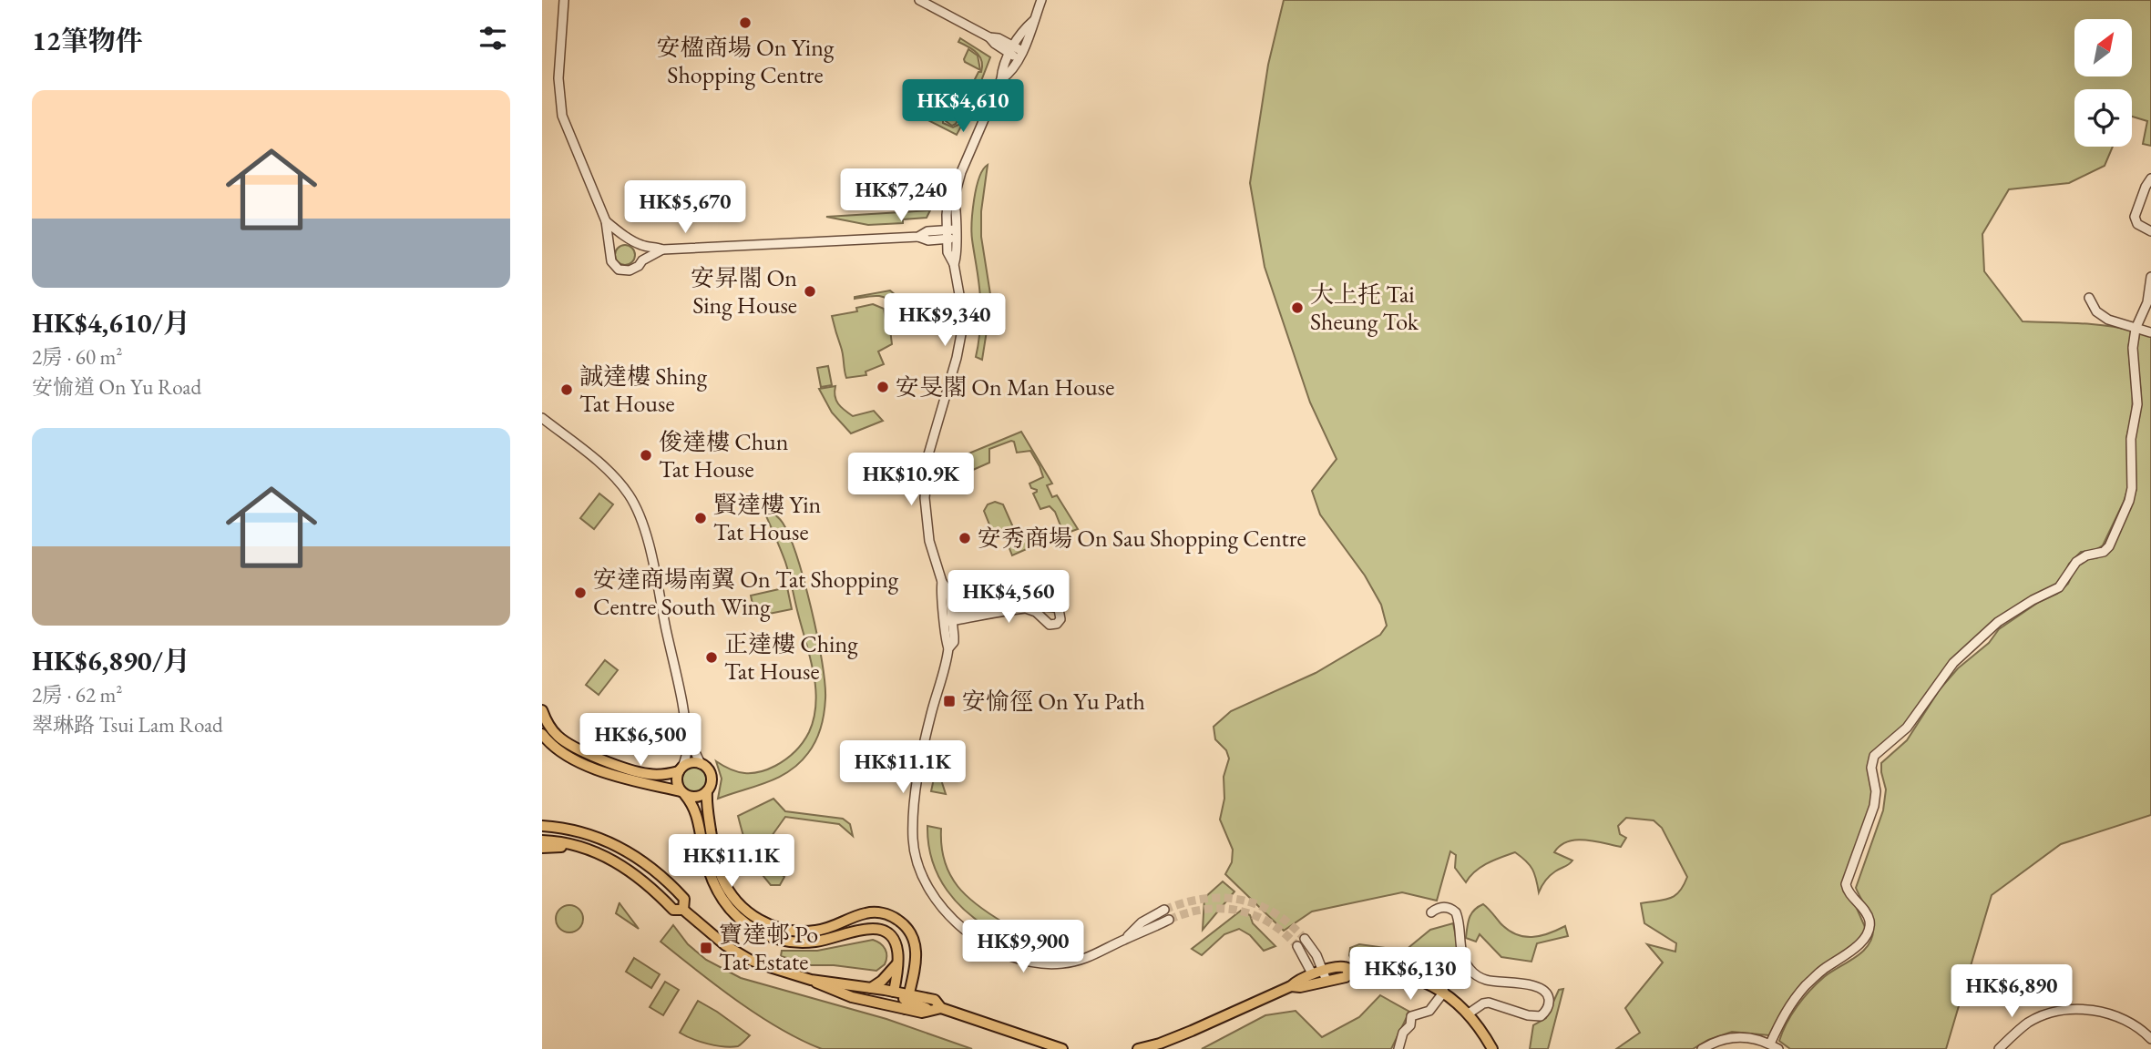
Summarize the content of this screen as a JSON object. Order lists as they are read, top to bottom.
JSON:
{
  "places": {
    "other": [
      "安楹商場 On Ying Shopping Centre",
      "安昇閣 On Sing House",
      "大上托 Tai Sheung Tok",
      "安旻閣 On Man House",
      "誠達樓 Shing Tat House",
      "俊達樓 Chun Tat House",
      "賢達樓 Yin Tat House",
      "安秀商場 On Sau Shopping Centre",
      "安達商場南翼 On Tat Shopping Centre South Wing",
      "正達樓 Ching Tat House"
    ],
    "transit": ["安愉徑 On Yu Path", "寶達邨 Po Tat Estate"]
  },
  "north": "top right",
  "page": {
    "heading": "12筆物件",
    "list": [
      {
        "name": "HK$4,610/月",
        "note": "2房 · 60 m² · 安愉道 On Yu Road"
      },
      {
        "name": "HK$6,890/月",
        "note": "2房 · 62 m² · 翠琳路 Tsui Lam Road"
      }
    ],
    "price": [
      "HK$4,610",
      "HK$7,240",
      "HK$5,670",
      "HK$9,340",
      "HK$10.9K",
      "HK$4,560",
      "HK$6,500",
      "HK$11.1K",
      "HK$11.1K",
      "HK$9,900",
      "HK$6,130",
      "HK$6,890"
    ]
  }
}
